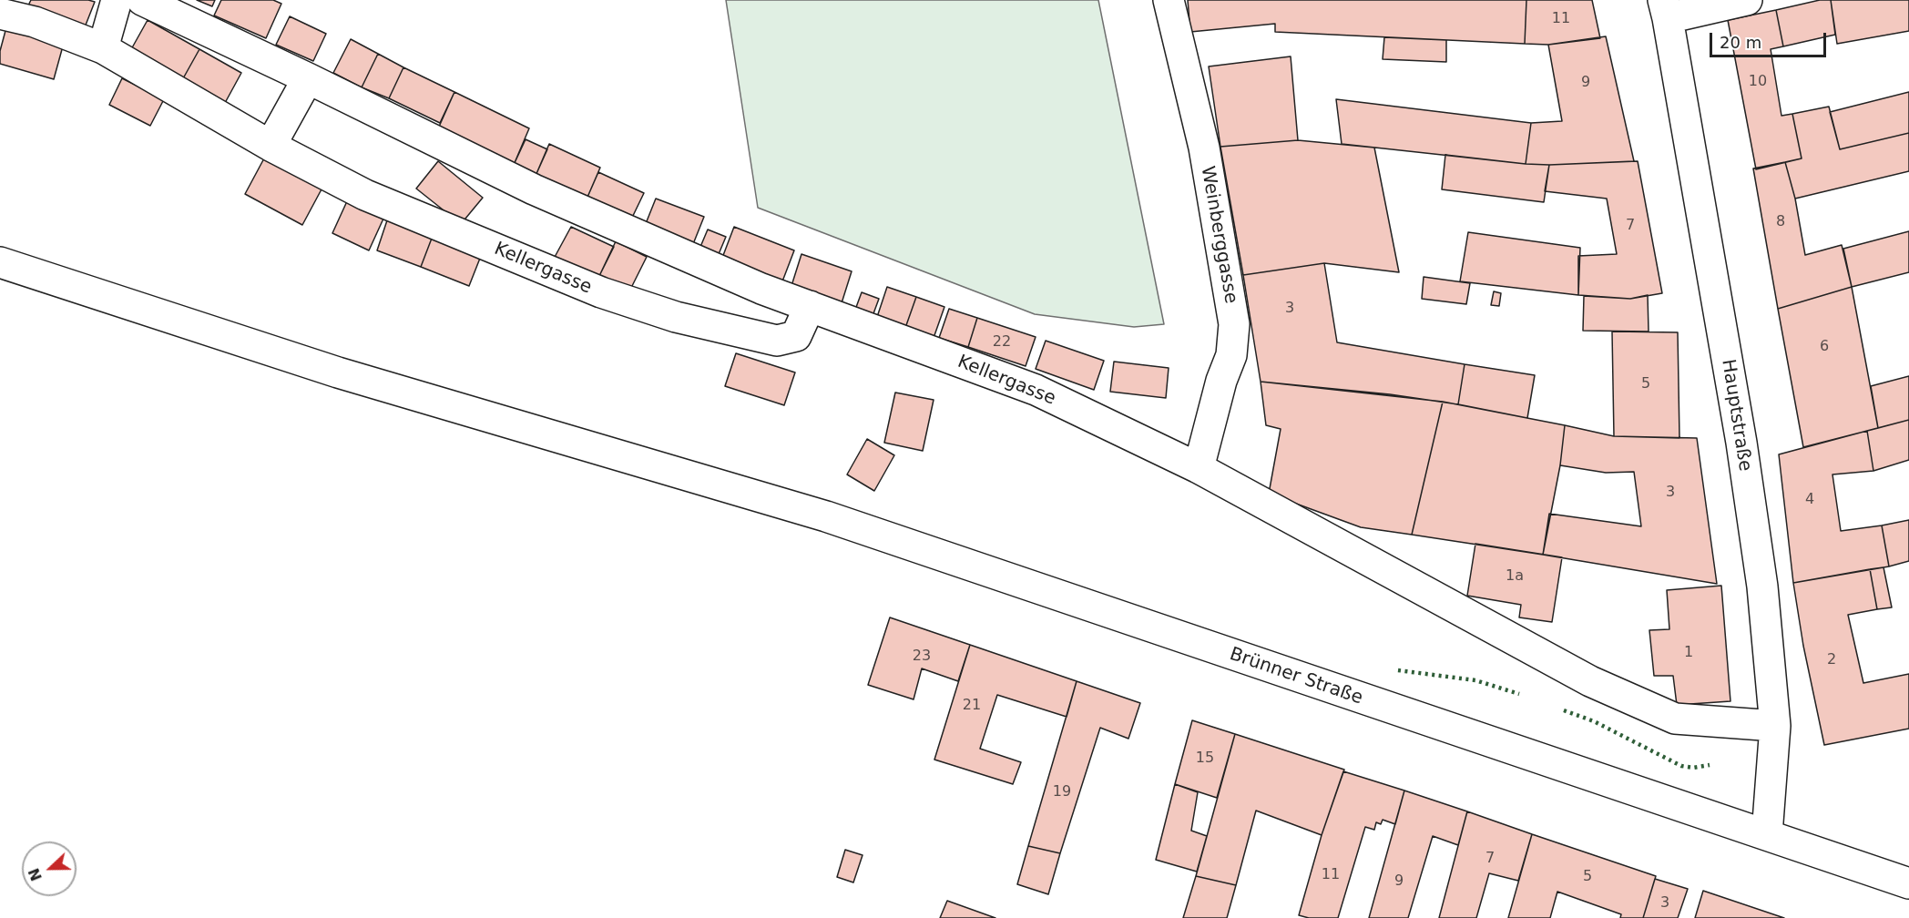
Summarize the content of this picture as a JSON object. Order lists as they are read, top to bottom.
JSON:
{
  "streets": {
    "street": [
      "Weinberggasse",
      "Kellergasse",
      "Hauptstraße",
      "Brünner Straße"
    ]
  },
  "crossings": [
    ["Weinberggasse", "Kellergasse"],
    ["Kellergasse", "Hauptstraße"],
    ["Hauptstraße", "Brünner Straße"]
  ],
  "house_numbers": [
    "11",
    "10",
    "9",
    "8",
    "7",
    "3",
    "22",
    "6",
    "5",
    "3",
    "4",
    "1a",
    "1",
    "23",
    "2",
    "21",
    "15",
    "19",
    "7",
    "11",
    "5",
    "9",
    "3"
  ],
  "scale_bar": "20 m",
  "north": "left"
}
